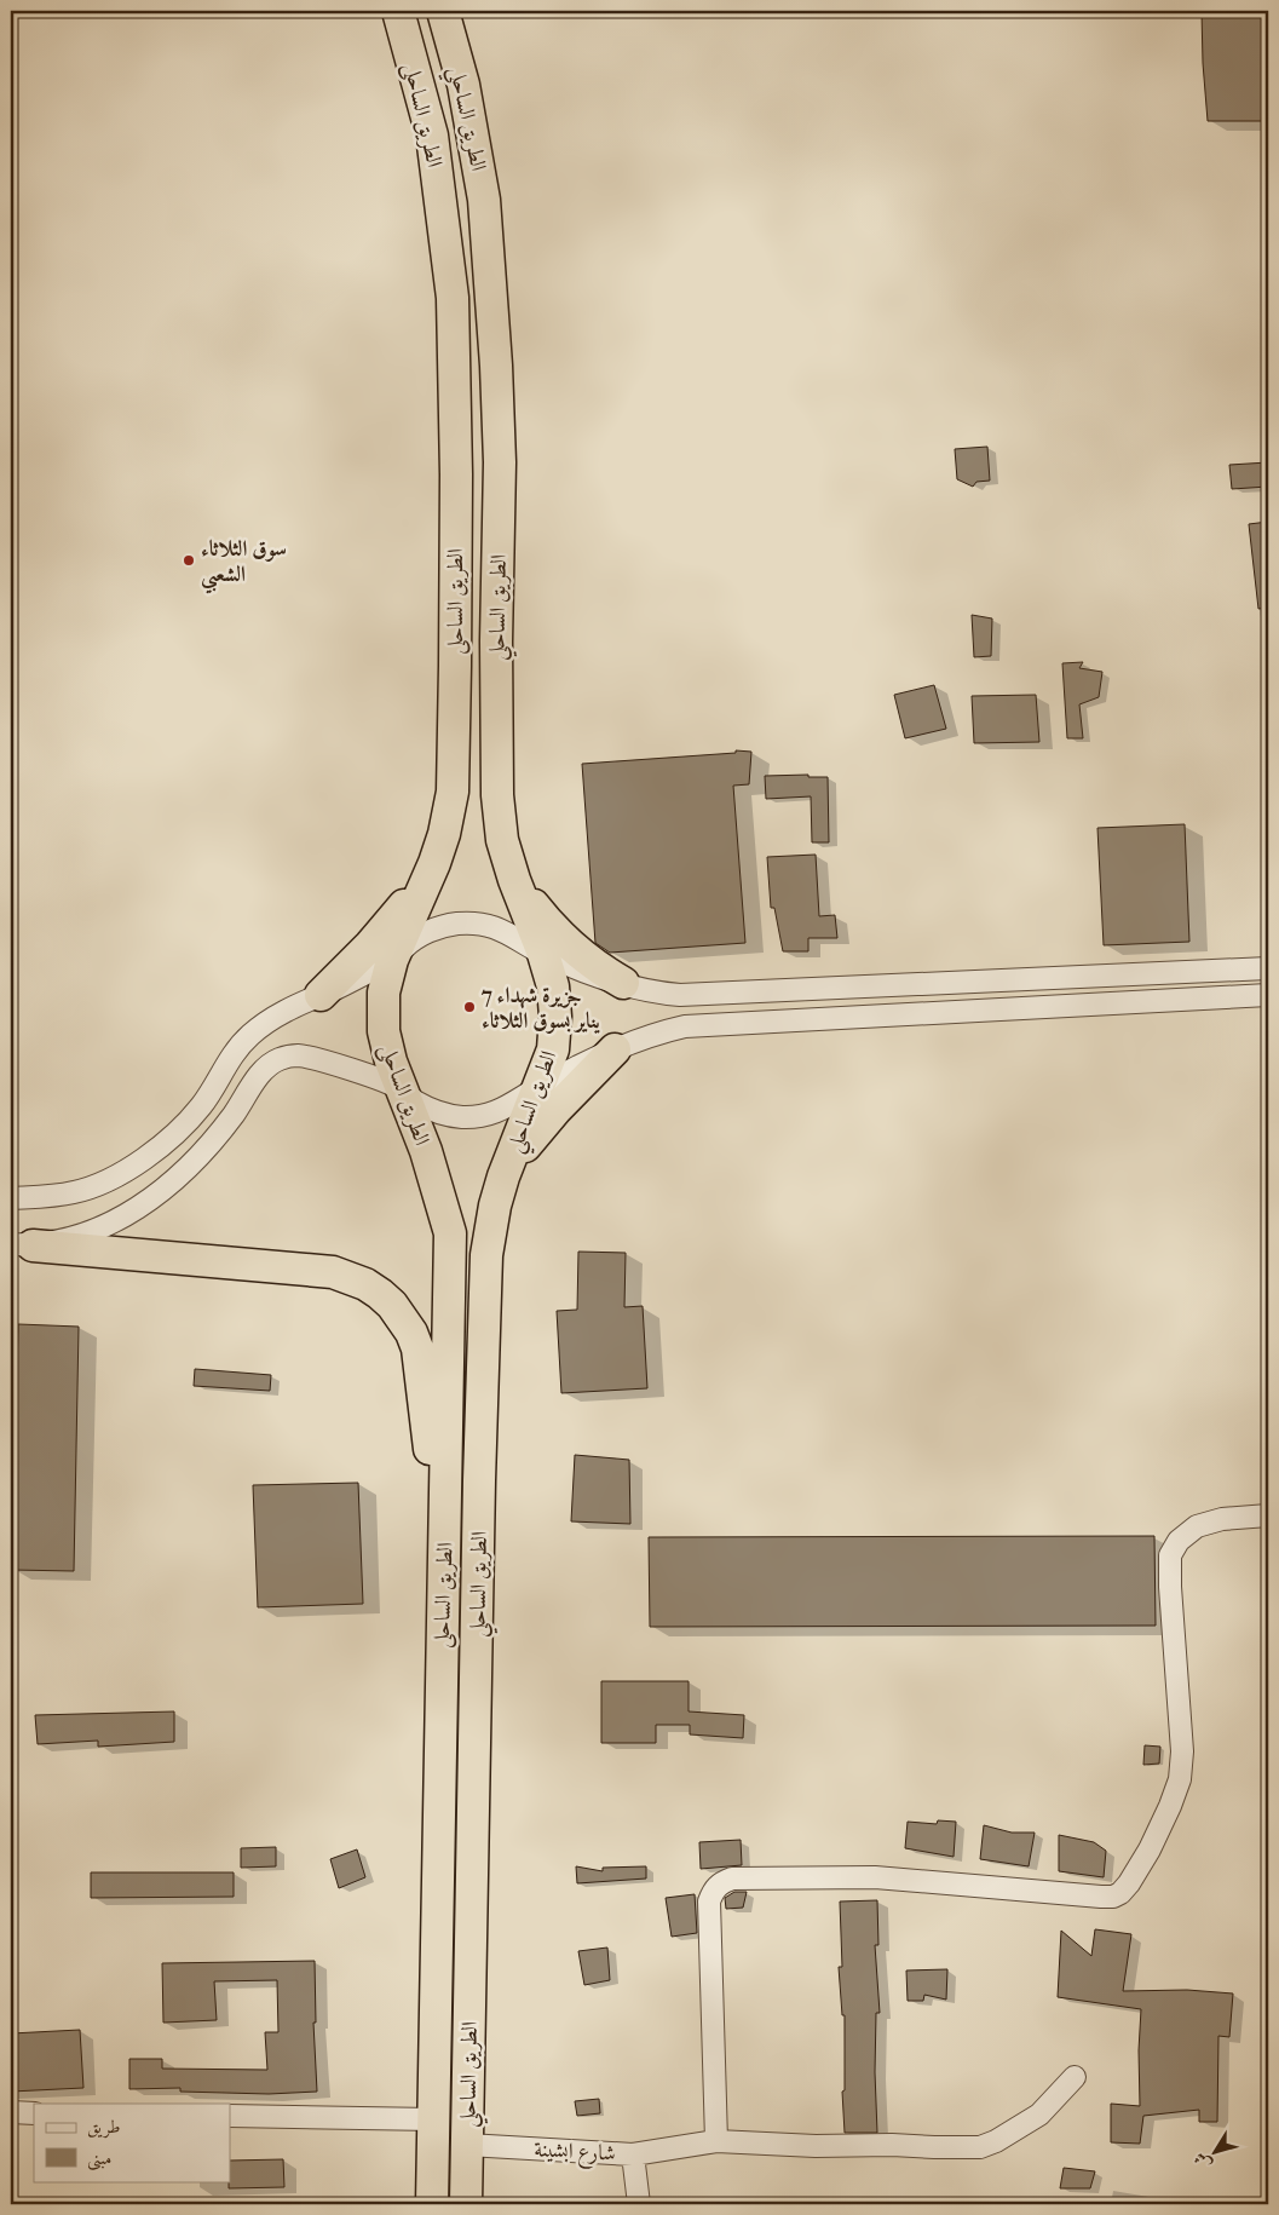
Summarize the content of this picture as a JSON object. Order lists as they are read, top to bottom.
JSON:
{
  "streets": {
    "highway": ["الطريق الساحلى", "الطريق الساحلي"],
    "street": ["شارع ابشينة"]
  },
  "crossings": [
    ["الطريق الساحلى", "الطريق الساحلي"],
    ["الطريق الساحلي", "شارع ابشينة"]
  ],
  "places": ["سوق الثلاثاء الشعبي", "جزيرة شهداء 7 يناير بسوق الثلاثاء"],
  "legend": ["طريق", "مبنى"],
  "north": "bottom left"
}
